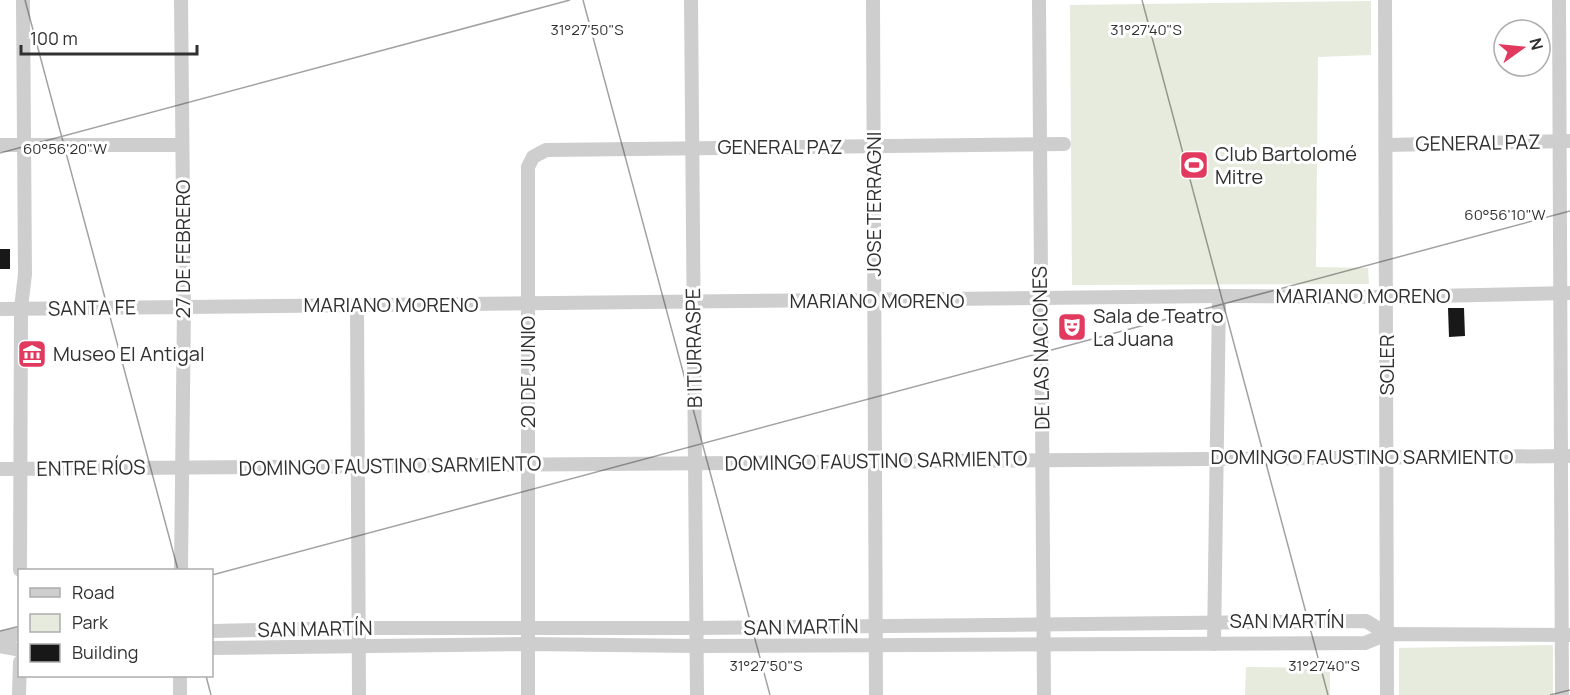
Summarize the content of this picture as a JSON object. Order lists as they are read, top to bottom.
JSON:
{
  "streets": {
    "street": [
      "GENERAL PAZ",
      "JOSE TERRAGNI",
      "27 DE FEBRERO",
      "MARIANO MORENO",
      "SANTA FE",
      "B ITURRASPE",
      "DE LAS NACIONES",
      "SOLER",
      "20 DE JUNIO",
      "DOMINGO FAUSTINO SARMIENTO",
      "ENTRE RÍOS",
      "SAN MARTÍN"
    ]
  },
  "crossings": [
    ["GENERAL PAZ", "JOSE TERRAGNI"],
    ["GENERAL PAZ", "B ITURRASPE"],
    ["GENERAL PAZ", "DE LAS NACIONES"],
    ["GENERAL PAZ", "SOLER"],
    ["GENERAL PAZ", "20 DE JUNIO"],
    ["JOSE TERRAGNI", "MARIANO MORENO"],
    ["JOSE TERRAGNI", "DOMINGO FAUSTINO SARMIENTO"],
    ["JOSE TERRAGNI", "SAN MARTÍN"],
    ["27 DE FEBRERO", "MARIANO MORENO"],
    ["27 DE FEBRERO", "SANTA FE"],
    ["27 DE FEBRERO", "DOMINGO FAUSTINO SARMIENTO"],
    ["27 DE FEBRERO", "ENTRE RÍOS"],
    ["MARIANO MORENO", "SANTA FE"],
    ["MARIANO MORENO", "B ITURRASPE"],
    ["MARIANO MORENO", "DE LAS NACIONES"],
    ["MARIANO MORENO", "SOLER"],
    ["MARIANO MORENO", "20 DE JUNIO"],
    ["B ITURRASPE", "DOMINGO FAUSTINO SARMIENTO"],
    ["B ITURRASPE", "SAN MARTÍN"],
    ["DE LAS NACIONES", "DOMINGO FAUSTINO SARMIENTO"],
    ["DE LAS NACIONES", "SAN MARTÍN"],
    ["SOLER", "DOMINGO FAUSTINO SARMIENTO"],
    ["SOLER", "SAN MARTÍN"],
    ["20 DE JUNIO", "DOMINGO FAUSTINO SARMIENTO"],
    ["20 DE JUNIO", "SAN MARTÍN"],
    ["DOMINGO FAUSTINO SARMIENTO", "ENTRE RÍOS"]
  ],
  "places": {
    "sports": ["Club Bartolomé Mitre"],
    "theatre": ["Sala de Teatro La Juana"],
    "museum": ["Museo El Antigal"]
  },
  "legend": ["Road", "Park", "Building"],
  "scale_bar": "100 m",
  "north": "right",
  "coordinates": [
    "31°27'50\"S",
    "31°27'40\"S",
    "60°56'20\"W",
    "60°56'10\"W"
  ]
}
